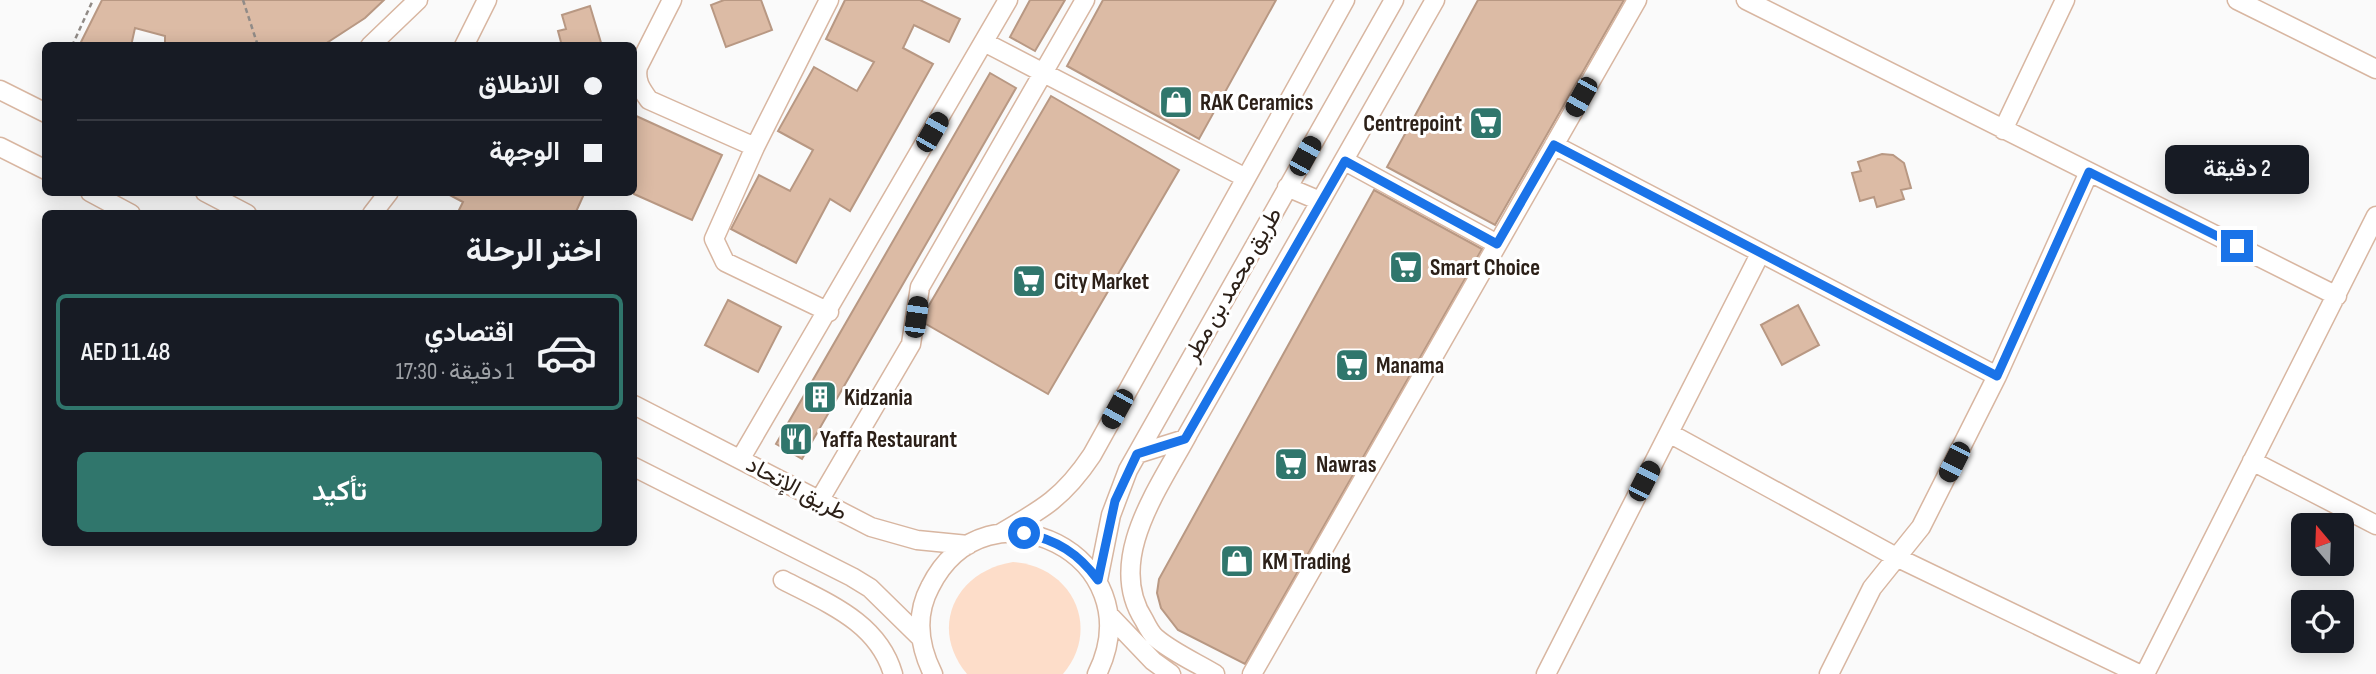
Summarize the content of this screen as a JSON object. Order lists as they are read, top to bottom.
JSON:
{
  "streets": {
    "street": ["طريق محمد بن مطر", "طريق اﻹتحاد"]
  },
  "crossings": [
    ["طريق محمد بن مطر", "طريق اﻹتحاد"]
  ],
  "places": {
    "shop": ["RAK Ceramics", "KM Trading"],
    "supermarket": [
      "Centrepoint",
      "Smart Choice",
      "City Market",
      "Manama",
      "Nawras"
    ],
    "building": ["Kidzania"],
    "restaurant": ["Yaffa Restaurant"]
  },
  "north": "top",
  "page": {
    "banner": ["الانطلاق", "الوجهة"],
    "bubble": "2 دقيقة",
    "heading": "اختر الرحلة",
    "list": [
      {
        "name": "اقتصادي",
        "note": "1 دقيقة · 17:30",
        "value": "AED 11.48"
      }
    ],
    "buttons": "تأكيد"
  }
}
